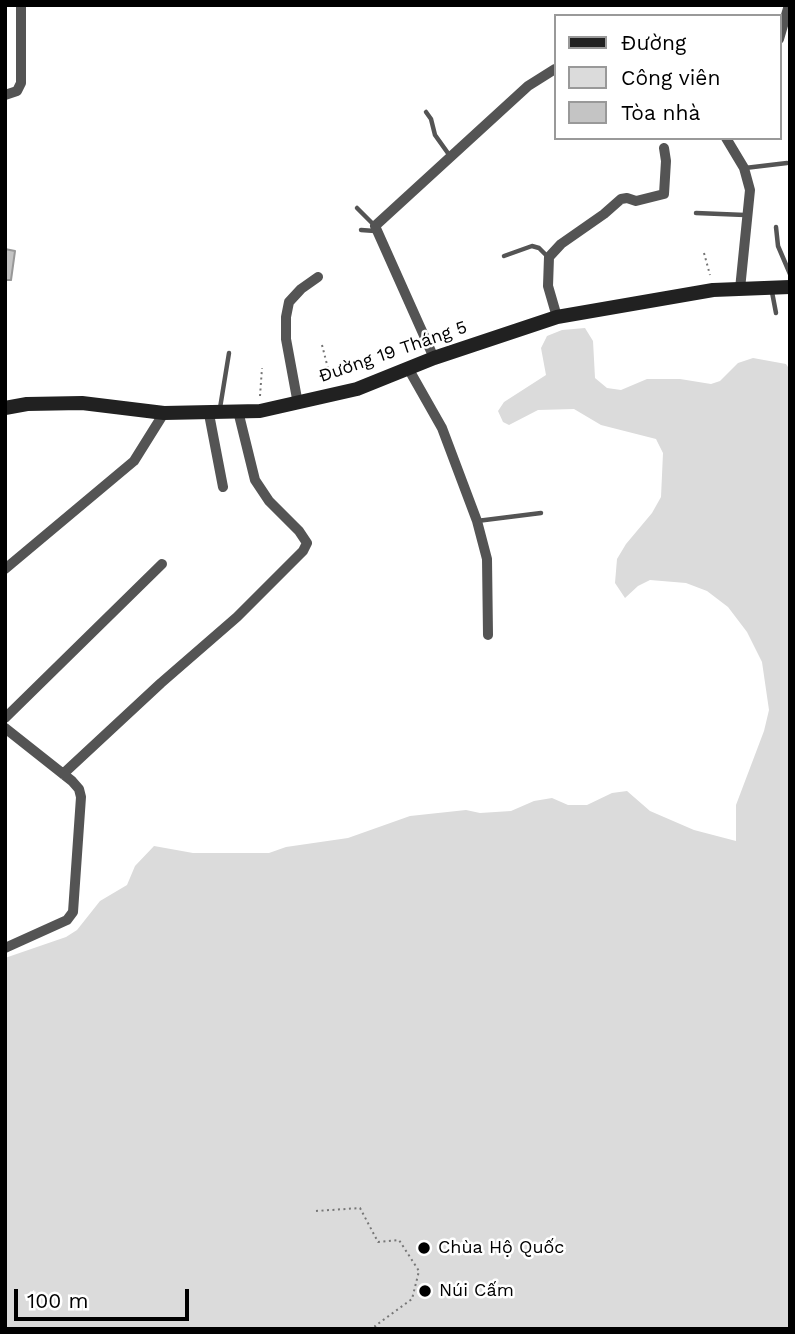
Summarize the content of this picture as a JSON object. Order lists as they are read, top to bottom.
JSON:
{
  "streets": {
    "street": ["Đường 19 Tháng 5"]
  },
  "places": ["Chùa Hộ Quốc", "Núi Cấm"],
  "legend": ["Đường", "Công viên", "Tòa nhà"],
  "scale_bar": "100 m"
}
